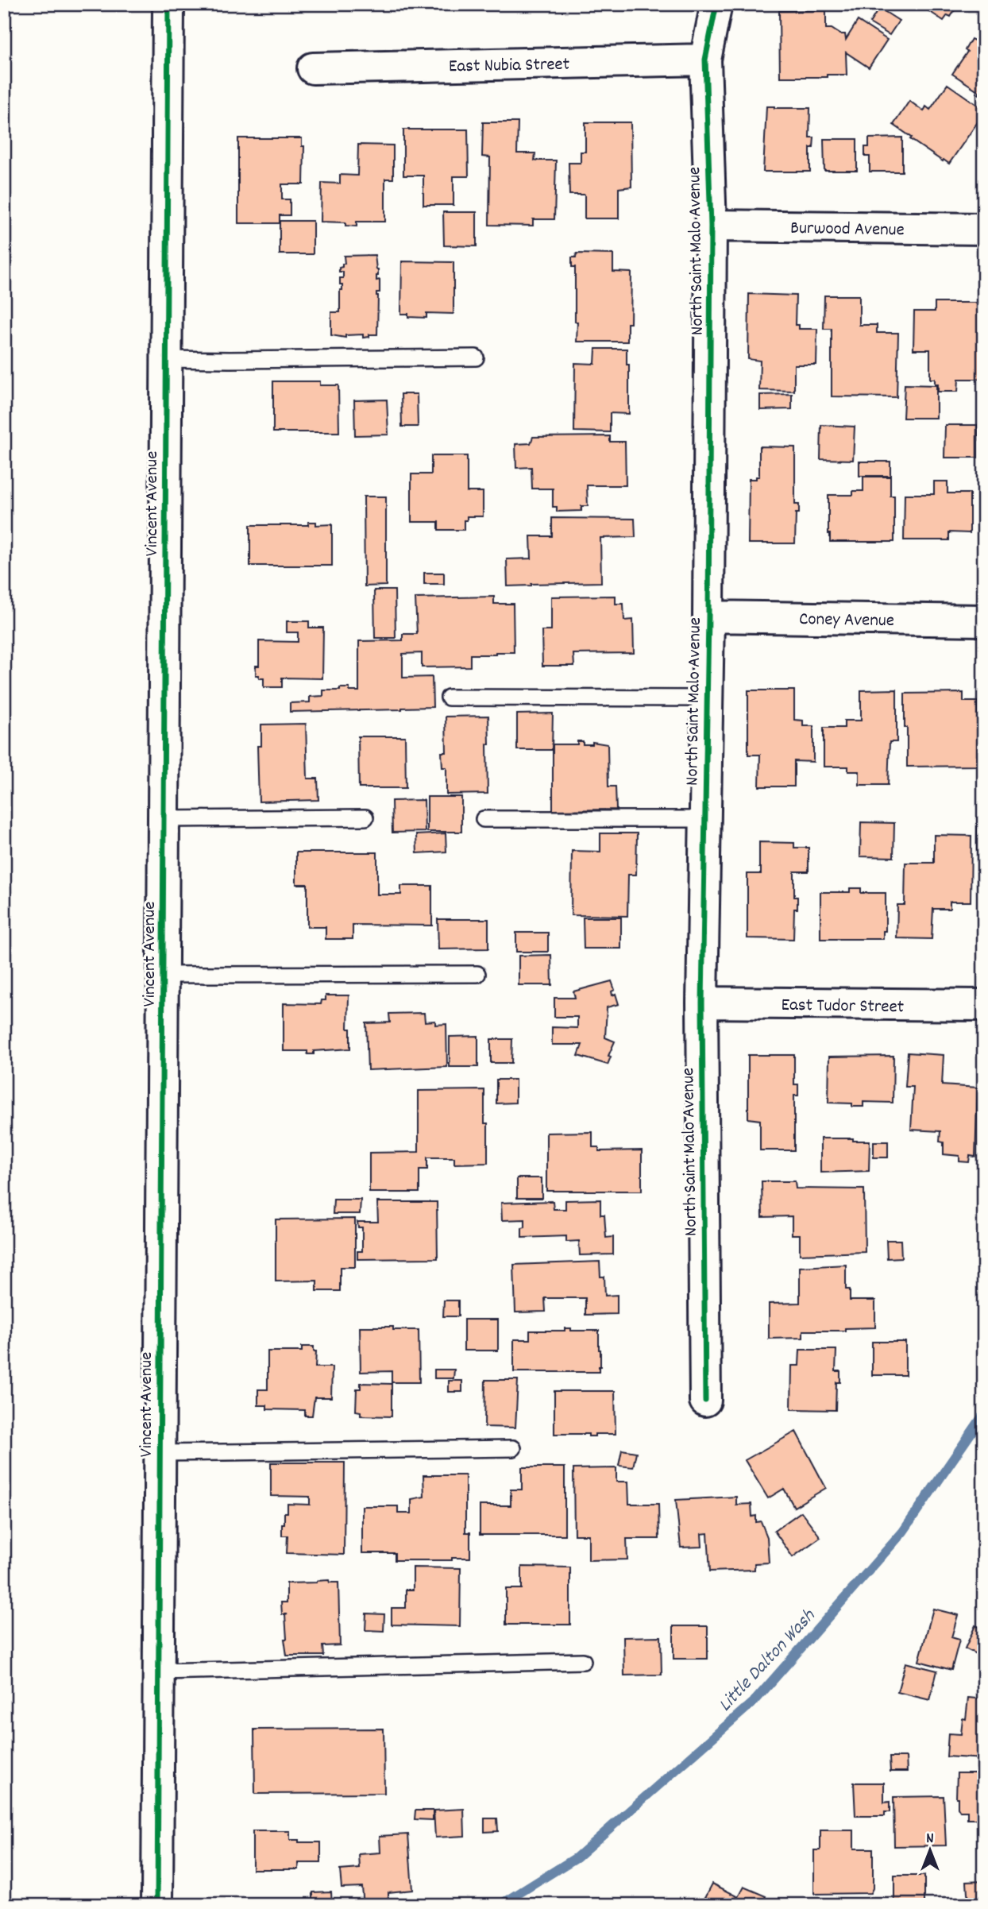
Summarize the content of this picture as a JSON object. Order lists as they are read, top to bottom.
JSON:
{
  "streets": {
    "street": [
      "East Nubia Street",
      "Burwood Avenue",
      "North Saint Malo Avenue",
      "Vincent Avenue",
      "Coney Avenue",
      "East Tudor Street"
    ]
  },
  "crossings": [
    ["East Nubia Street", "North Saint Malo Avenue"],
    ["Burwood Avenue", "North Saint Malo Avenue"],
    ["North Saint Malo Avenue", "Coney Avenue"],
    ["North Saint Malo Avenue", "East Tudor Street"]
  ],
  "water": ["Little Dalton Wash"],
  "north": "top"
}
